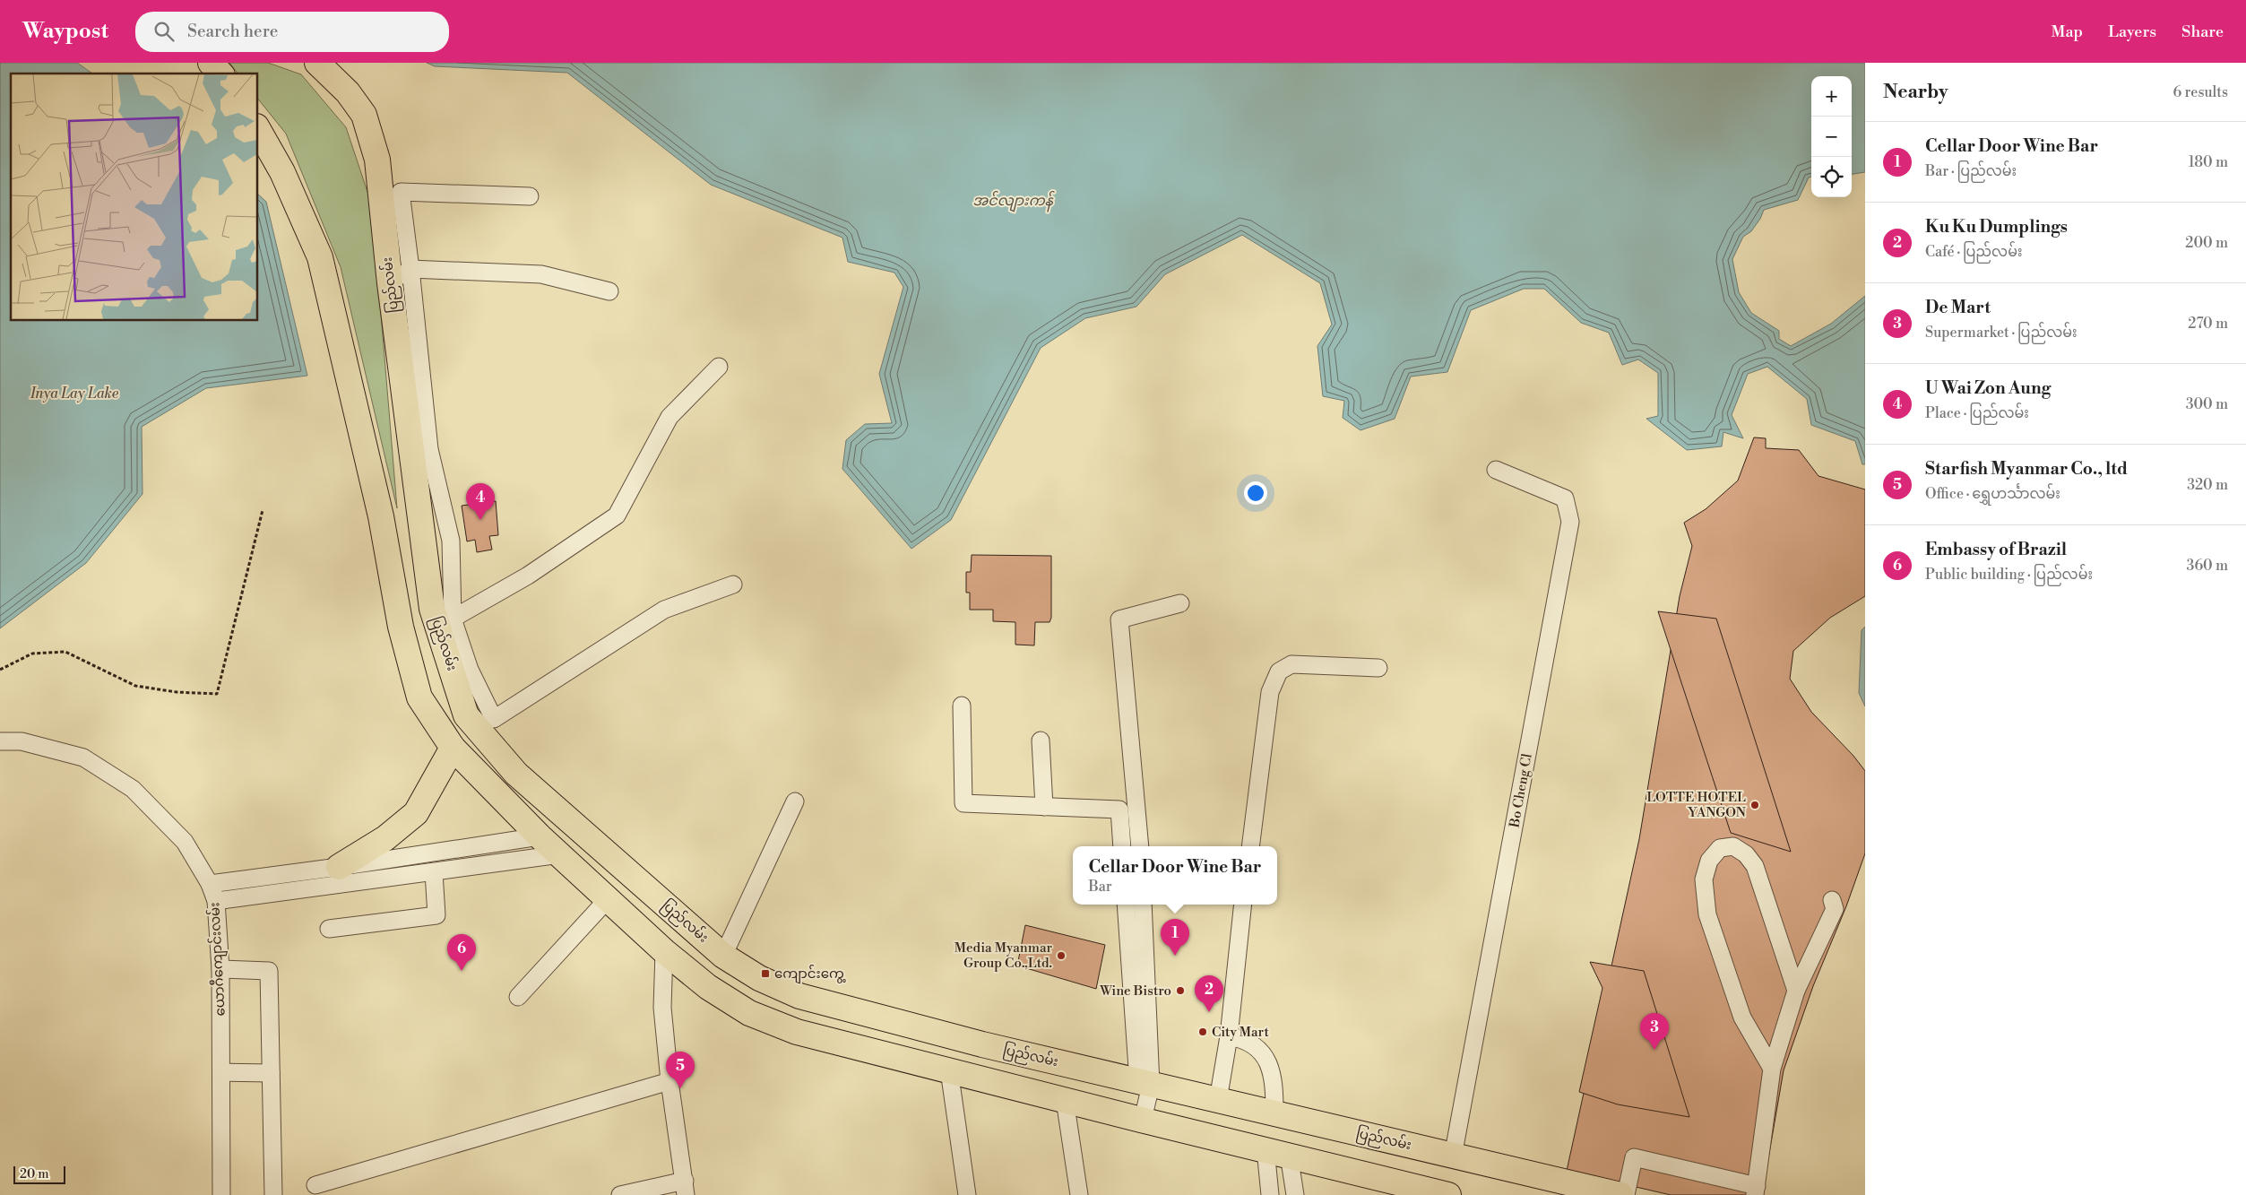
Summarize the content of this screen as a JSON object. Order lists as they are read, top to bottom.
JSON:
{
  "streets": {
    "highway": ["ပြည်လမ်း"],
    "street": ["Bo Cheng Cl", "ယောဂီကျောင်းလမ်း"]
  },
  "crossings": [
    ["ပြည်လမ်း", "Bo Cheng Cl"]
  ],
  "water": ["အင်လျားကန်", "Inya Lay Lake"],
  "places": {
    "other": [
      "LOTTE HOTEL YANGON",
      "Media Myanmar Group Co.,Ltd.",
      "Wine Bistro",
      "City Mart"
    ],
    "transit": ["ကျောင်းကွေ့"]
  },
  "scale_bar": "20 m",
  "page": {
    "header": "Waypost",
    "search": "Search here",
    "nav": ["Map", "Layers", "Share"],
    "heading": ["Nearby", "6 results"],
    "map_buttons": ["+", "−"],
    "list": [
      {
        "mark": "1",
        "name": "Cellar Door Wine Bar",
        "note": "Bar · ပြည်လမ်း",
        "value": "180 m"
      },
      {
        "mark": "2",
        "name": "Ku Ku Dumplings",
        "note": "Café · ပြည်လမ်း",
        "value": "200 m"
      },
      {
        "mark": "3",
        "name": "De Mart",
        "note": "Supermarket · ပြည်လမ်း",
        "value": "270 m"
      },
      {
        "mark": "4",
        "name": "U Wai Zon Aung",
        "note": "Place · ပြည်လမ်း",
        "value": "300 m"
      },
      {
        "mark": "5",
        "name": "Starfish Myanmar Co., ltd",
        "note": "Office · ရွှေဟင်္သာလမ်း",
        "value": "320 m"
      },
      {
        "mark": "6",
        "name": "Embassy of Brazil",
        "note": "Public building · ပြည်လမ်း",
        "value": "360 m"
      }
    ],
    "pins": [
      "4",
      "1",
      "6",
      "2",
      "3",
      "5"
    ],
    "popup": ["Cellar Door Wine Bar", "Bar"],
    "scale": "20 m"
  }
}
